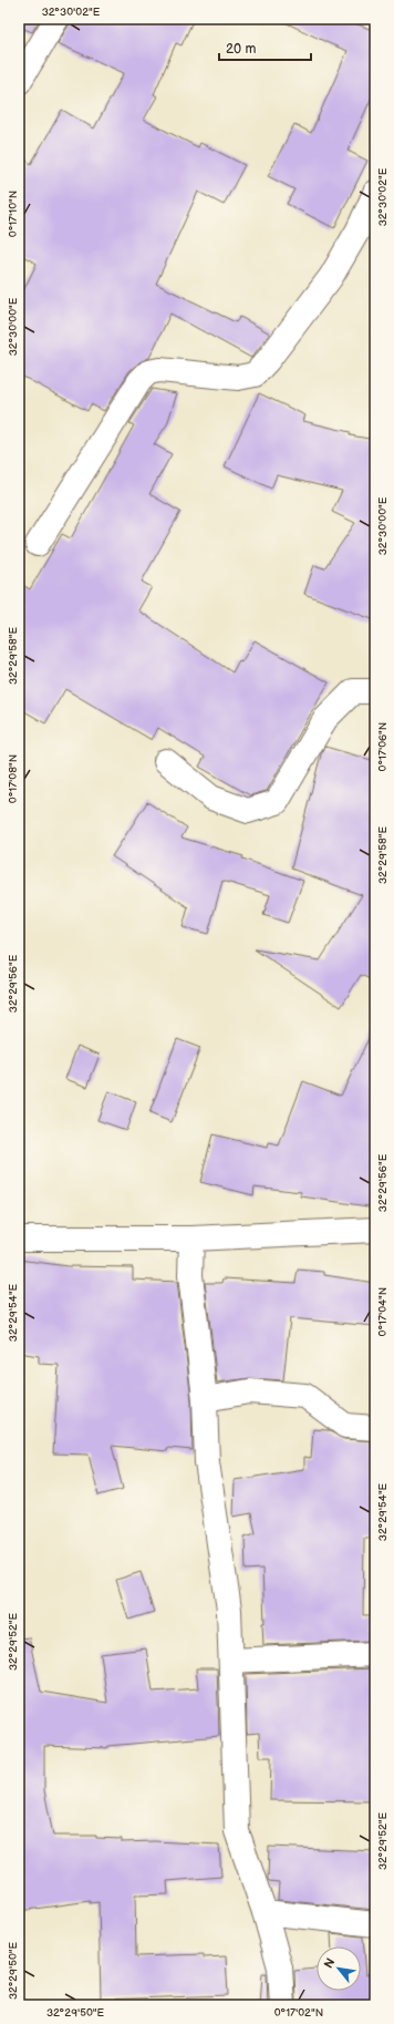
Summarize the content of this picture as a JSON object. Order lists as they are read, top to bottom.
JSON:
{
  "scale_bar": "20 m",
  "north": "top left",
  "coordinates": [
    "32°30'02\"E",
    "0°17'10\"N",
    "32°30'00\"E",
    "32°29'58\"E",
    "0°17'06\"N",
    "0°17'08\"N",
    "32°29'56\"E",
    "0°17'04\"N",
    "32°29'54\"E",
    "32°29'52\"E",
    "32°29'50\"E",
    "0°17'02\"N"
  ]
}
